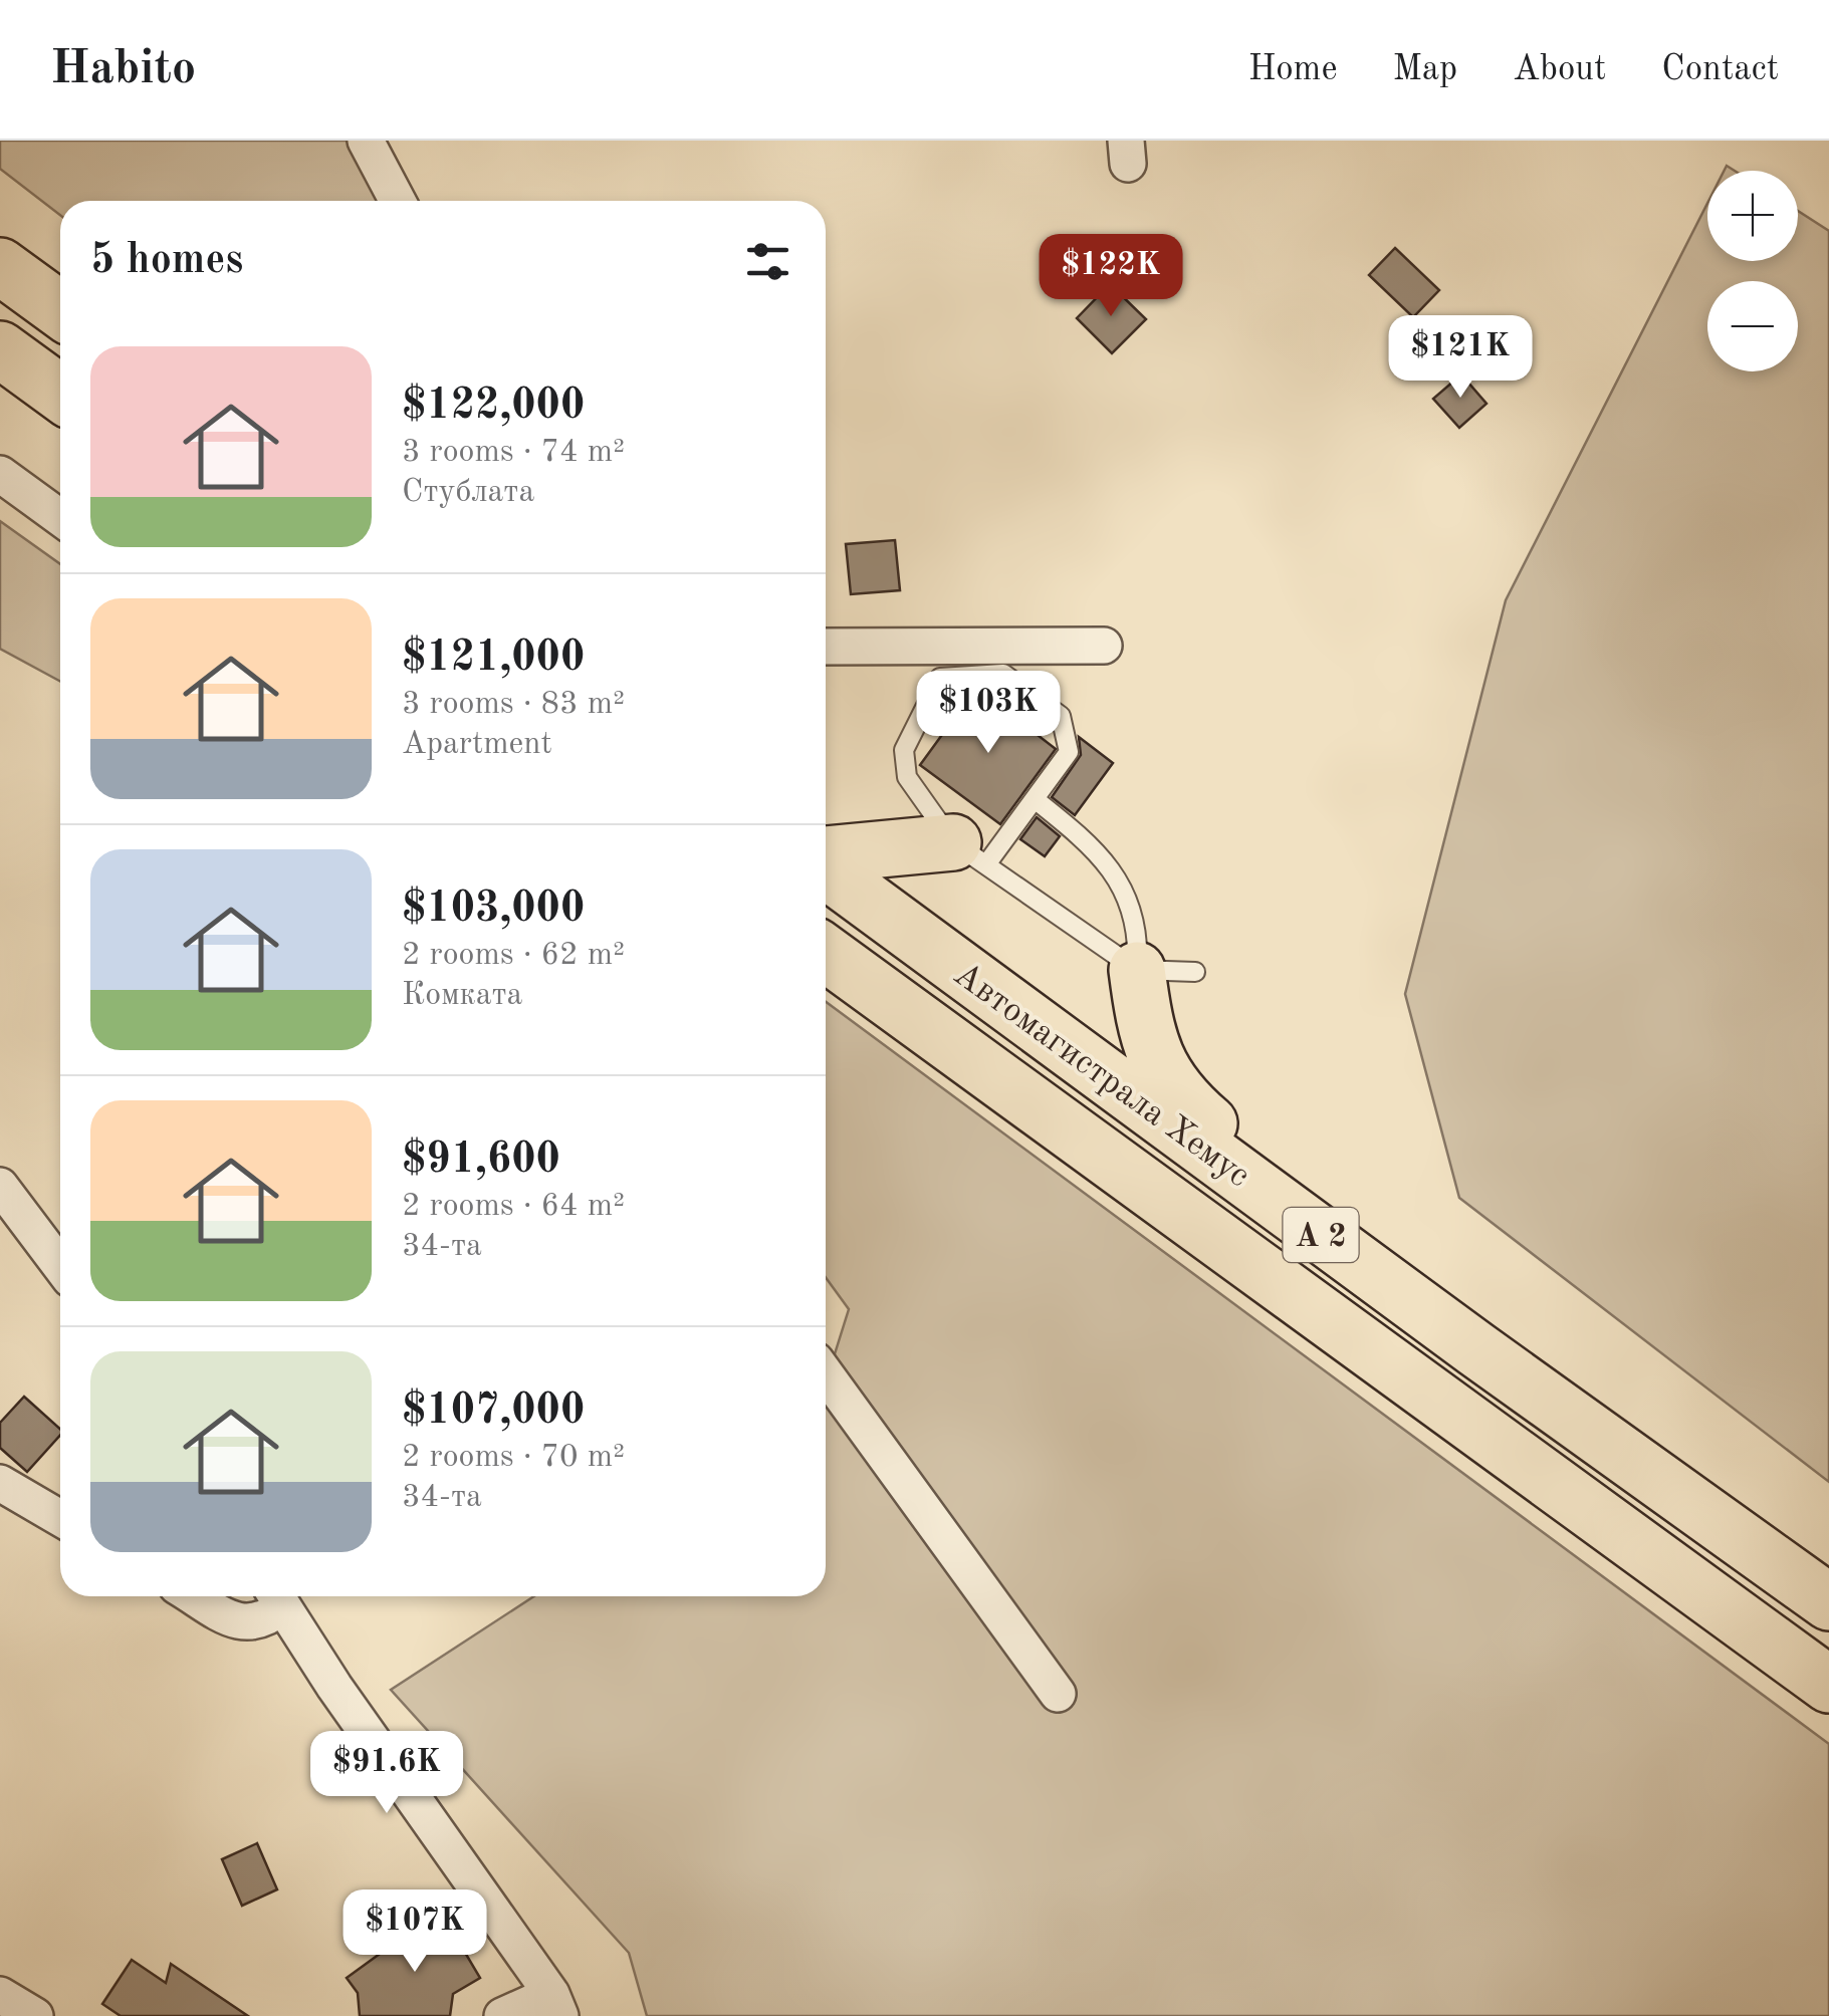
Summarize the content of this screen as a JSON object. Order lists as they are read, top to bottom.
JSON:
{
  "streets": {
    "highway": ["Автомагистрала Хемус", "A 2"]
  },
  "page": {
    "header": "Habito",
    "nav": [
      "Home",
      "Map",
      "About",
      "Contact"
    ],
    "map_buttons": ["+", "−"],
    "heading": "5 homes",
    "price": [
      "$122K",
      "$121K",
      "$103K",
      "$91.6K",
      "$107K"
    ],
    "list": [
      {
        "name": "$122,000",
        "note": "3 rooms · 74 m² · Стублата"
      },
      {
        "name": "$121,000",
        "note": "3 rooms · 83 m² · Apartment"
      },
      {
        "name": "$103,000",
        "note": "2 rooms · 62 m² · Комката"
      },
      {
        "name": "$91,600",
        "note": "2 rooms · 64 m² · 34-та"
      },
      {
        "name": "$107,000",
        "note": "2 rooms · 70 m² · 34-та"
      }
    ]
  }
}
